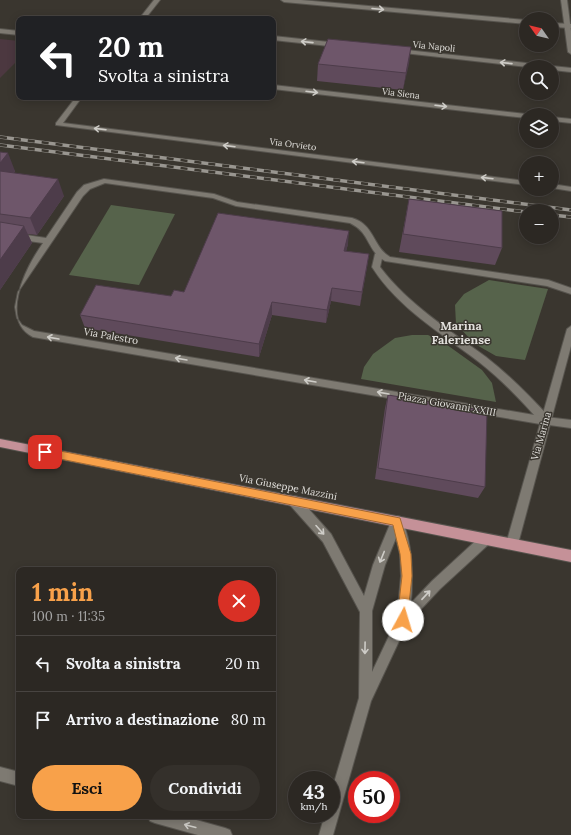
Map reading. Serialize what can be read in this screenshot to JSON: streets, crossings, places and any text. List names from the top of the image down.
{
  "streets": {
    "main road": ["Via Giuseppe Mazzini"],
    "street": [
      "Via Napoli",
      "Via Siena",
      "Via Orvieto",
      "Via Palestro",
      "Piazza Giovanni XXIII",
      "Via Marina"
    ]
  },
  "crossings": [
    ["Via Palestro", "Piazza Giovanni XXIII"],
    ["Piazza Giovanni XXIII", "Via Marina"],
    ["Via Marina", "Via Giuseppe Mazzini"]
  ],
  "one_way": ["Via Orvieto", "Piazza Giovanni XXIII"],
  "districts": ["Marina Faleriense"],
  "north": "top left",
  "page": {
    "map_buttons": ["+", "−"],
    "turn": ["20 m", "Svolta a sinistra"],
    "heading": ["1 min", "100 m · 11:35"],
    "list": [
      {
        "name": "Svolta a sinistra",
        "value": "20 m"
      },
      {
        "name": "Arrivo a destinazione",
        "value": "80 m"
      }
    ],
    "buttons": ["Esci", "Condividi"],
    "speed": "43 km/h",
    "limit": "50"
  }
}
